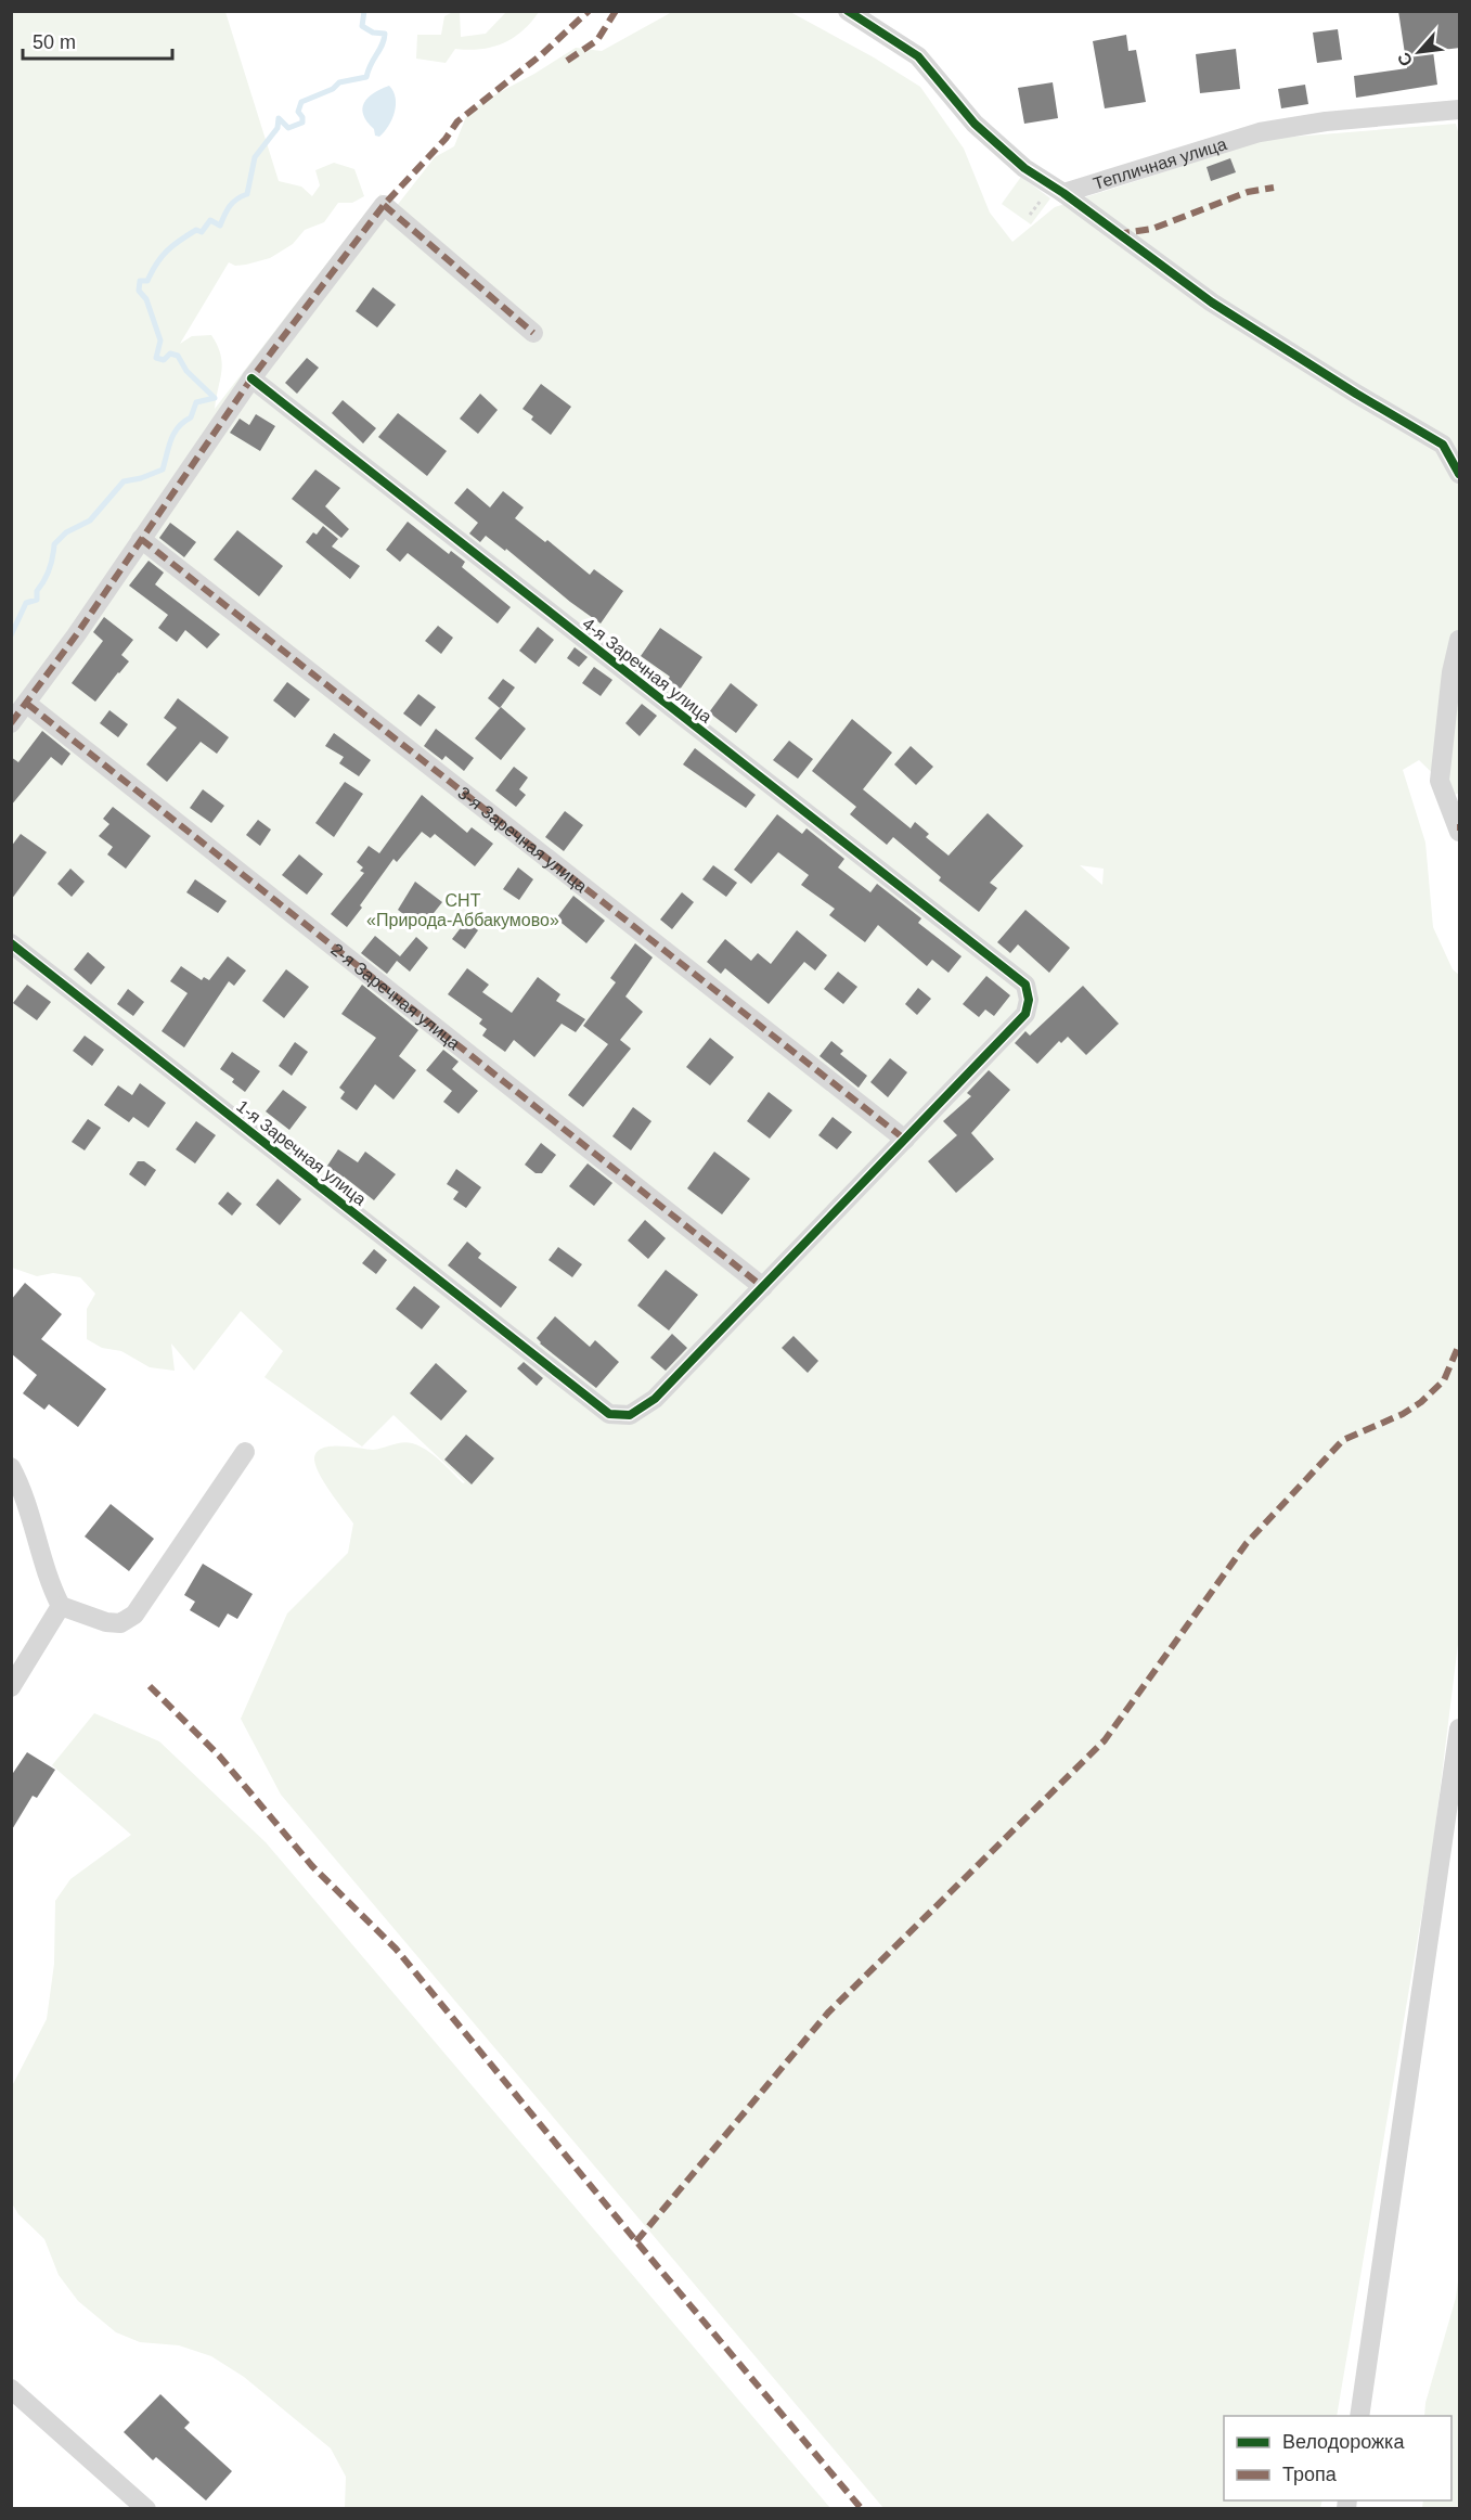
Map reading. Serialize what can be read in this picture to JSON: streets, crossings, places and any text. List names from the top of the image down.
{
  "streets": {
    "street": [
      "Тепличная улица",
      "4-я Заречная улица",
      "3-я Заречная улица",
      "2-я Заречная улица",
      "1-я Заречная улица"
    ]
  },
  "crossings": [
    ["4-я Заречная улица", "1-я Заречная улица"],
    ["3-я Заречная улица", "1-я Заречная улица"],
    ["2-я Заречная улица", "1-я Заречная улица"]
  ],
  "parks": ["СНТ «Природа-Аббакумово»"],
  "legend": ["Велодорожка", "Тропа"],
  "scale_bar": "50 m",
  "north": "bottom left"
}
